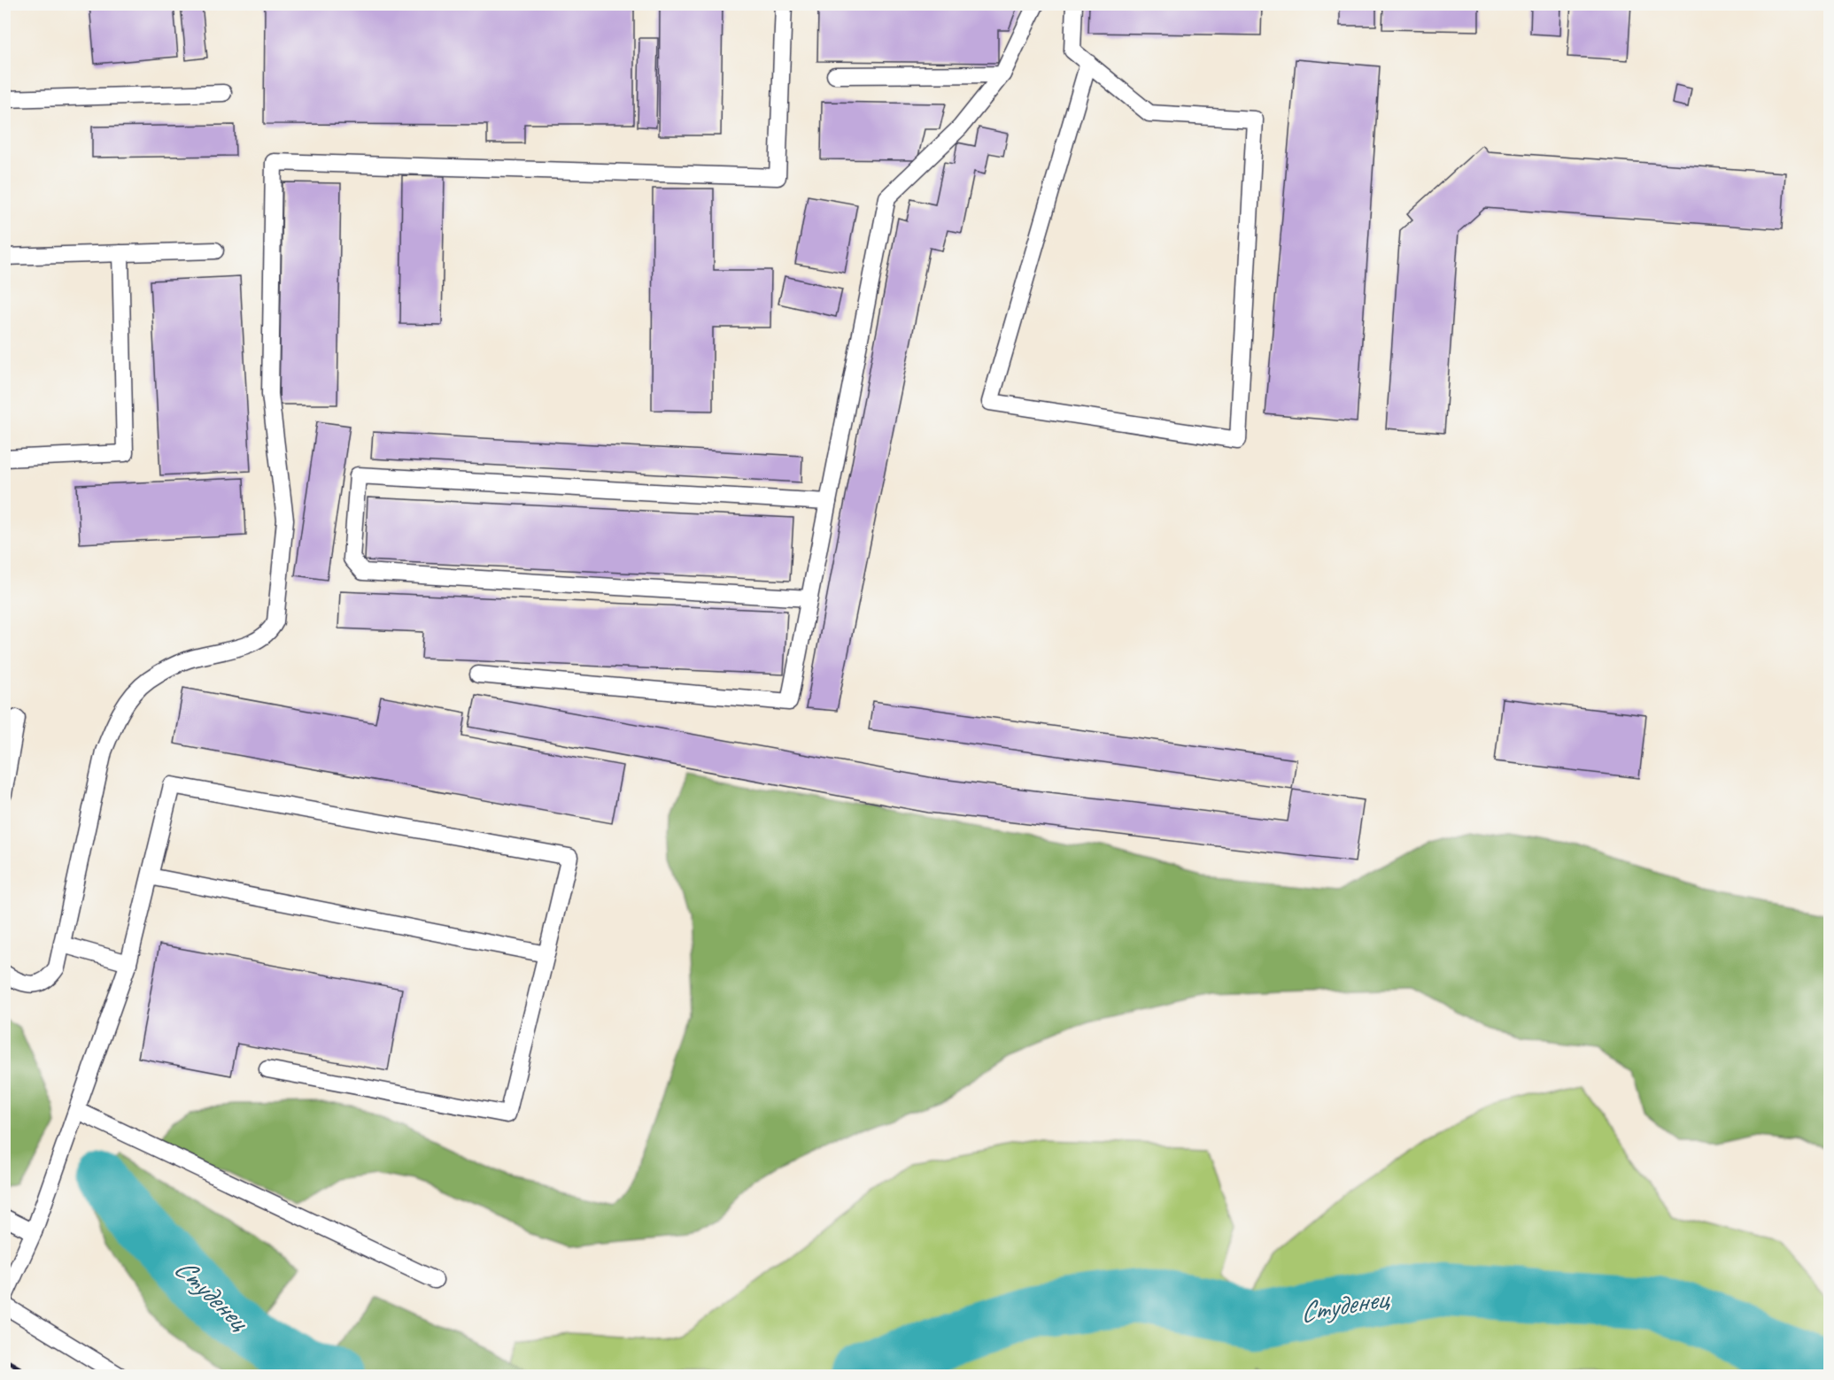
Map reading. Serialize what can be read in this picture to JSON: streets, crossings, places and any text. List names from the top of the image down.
{
  "water": ["Студенец"]
}
